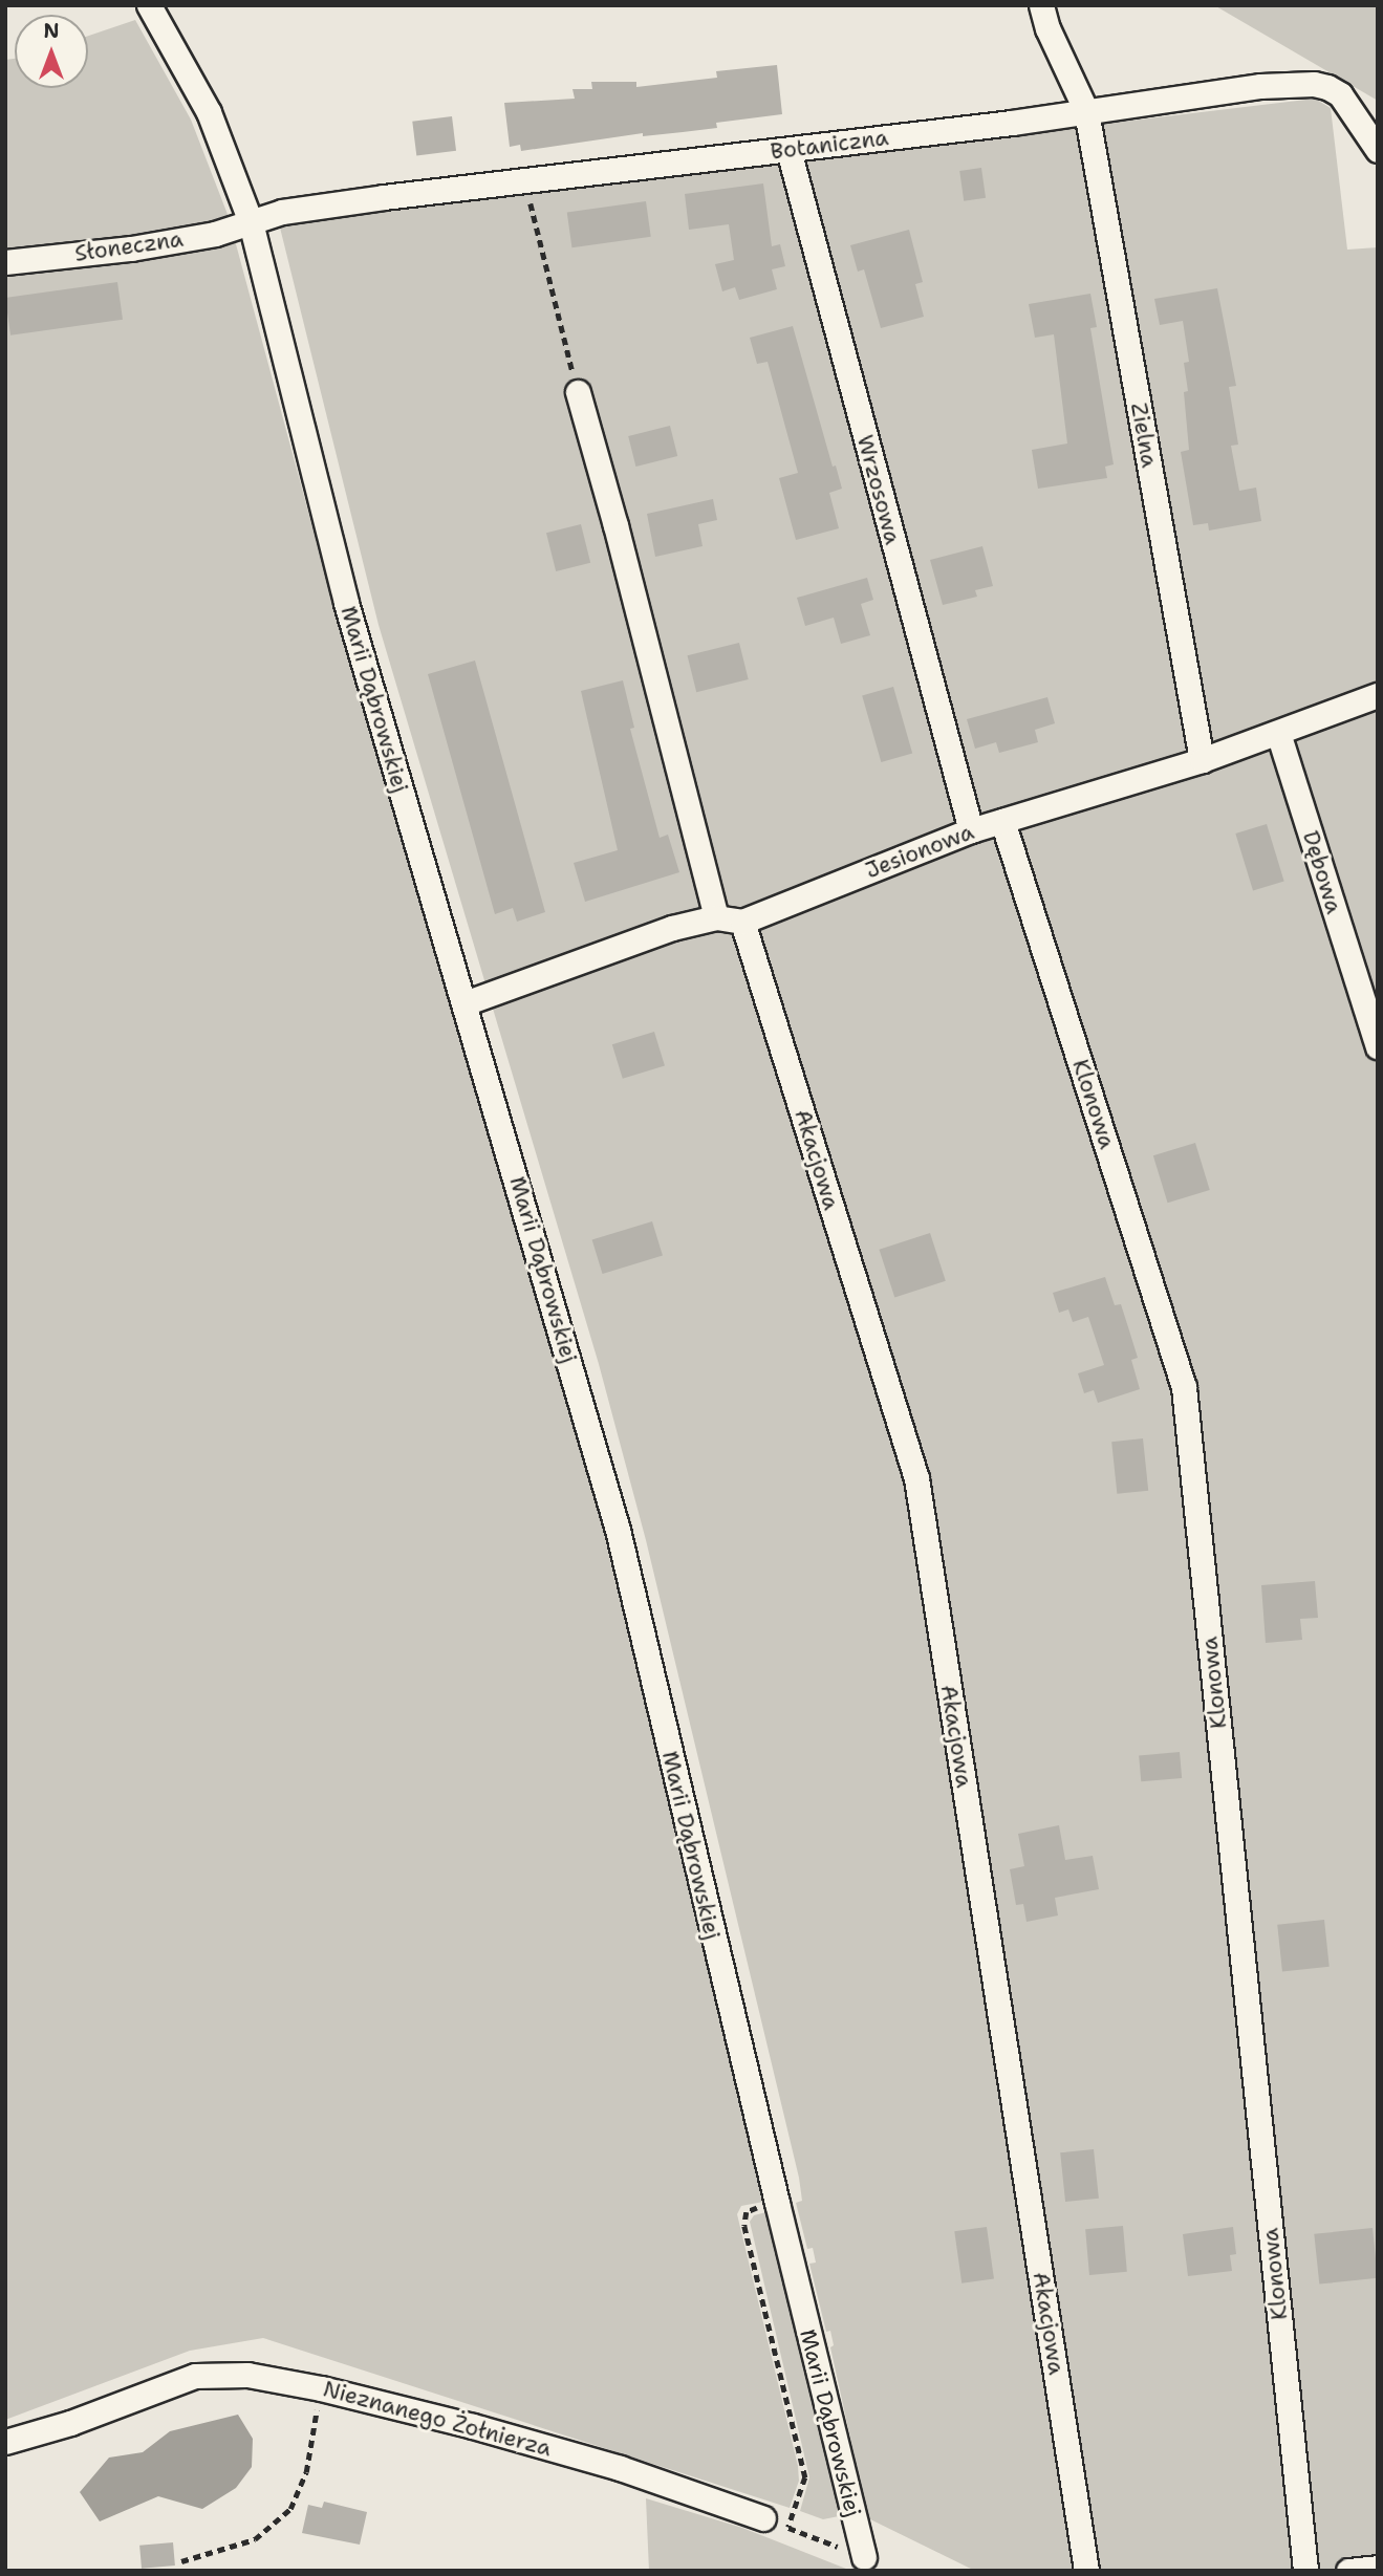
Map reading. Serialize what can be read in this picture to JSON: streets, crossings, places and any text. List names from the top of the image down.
{
  "streets": {
    "street": [
      "Botaniczna",
      "Słoneczna",
      "Zielna",
      "Wrzosowa",
      "Marii Dąbrowskiej",
      "Jesionowa",
      "Dębowa",
      "Klonowa",
      "Akacjowa",
      "Nieznanego Żołnierza"
    ]
  },
  "crossings": [
    ["Botaniczna", "Słoneczna"],
    ["Botaniczna", "Zielna"],
    ["Botaniczna", "Wrzosowa"],
    ["Botaniczna", "Marii Dąbrowskiej"],
    ["Słoneczna", "Marii Dąbrowskiej"],
    ["Zielna", "Jesionowa"],
    ["Wrzosowa", "Jesionowa"],
    ["Jesionowa", "Dębowa"],
    ["Jesionowa", "Klonowa"],
    ["Jesionowa", "Akacjowa"]
  ],
  "north": "top"
}
